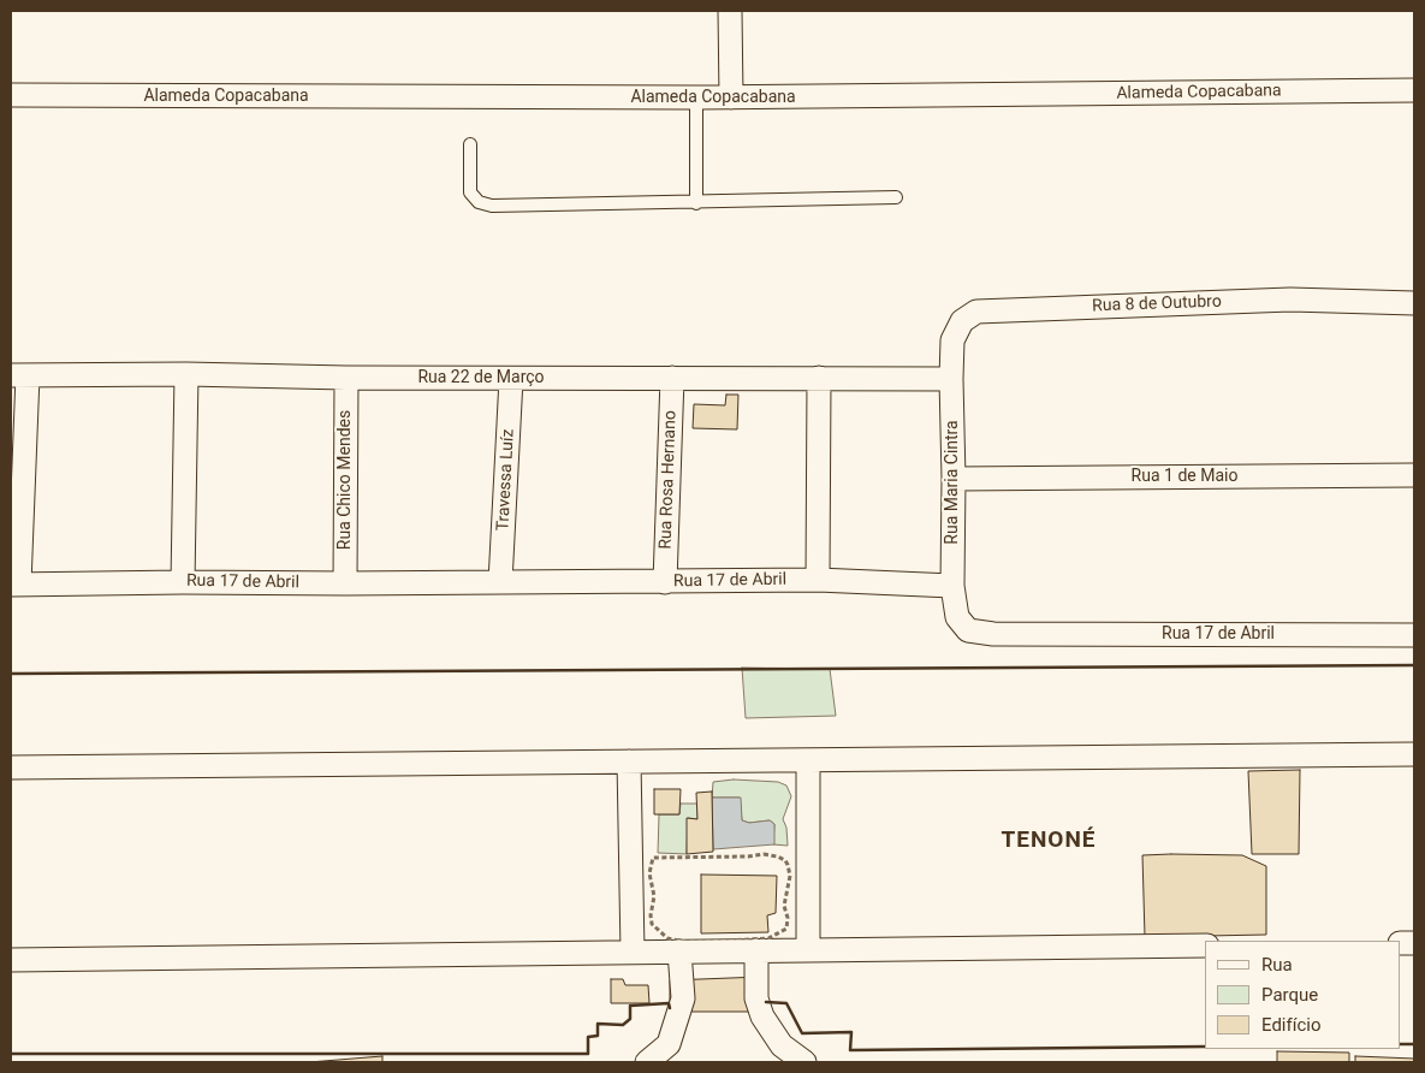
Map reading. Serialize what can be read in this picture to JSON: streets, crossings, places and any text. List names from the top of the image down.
{
  "streets": {
    "street": [
      "Alameda Copacabana",
      "Rua 8 de Outubro",
      "Rua 22 de Março",
      "Rua 1 de Maio",
      "Rua Chico Mendes",
      "Travessa Luíz",
      "Rua Rosa Hernano",
      "Rua Maria Cintra",
      "Rua 17 de Abril"
    ]
  },
  "crossings": [
    ["Rua 8 de Outubro", "Rua 22 de Março"],
    ["Rua 8 de Outubro", "Rua Maria Cintra"],
    ["Rua 22 de Março", "Rua Chico Mendes"],
    ["Rua 22 de Março", "Travessa Luíz"],
    ["Rua 22 de Março", "Rua Rosa Hernano"],
    ["Rua 22 de Março", "Rua Maria Cintra"],
    ["Rua 1 de Maio", "Rua Maria Cintra"],
    ["Rua Chico Mendes", "Rua 17 de Abril"],
    ["Travessa Luíz", "Rua 17 de Abril"],
    ["Rua Rosa Hernano", "Rua 17 de Abril"],
    ["Rua Maria Cintra", "Rua 17 de Abril"]
  ],
  "districts": ["TENONÉ"],
  "legend": ["Rua", "Parque", "Edifício"]
}
